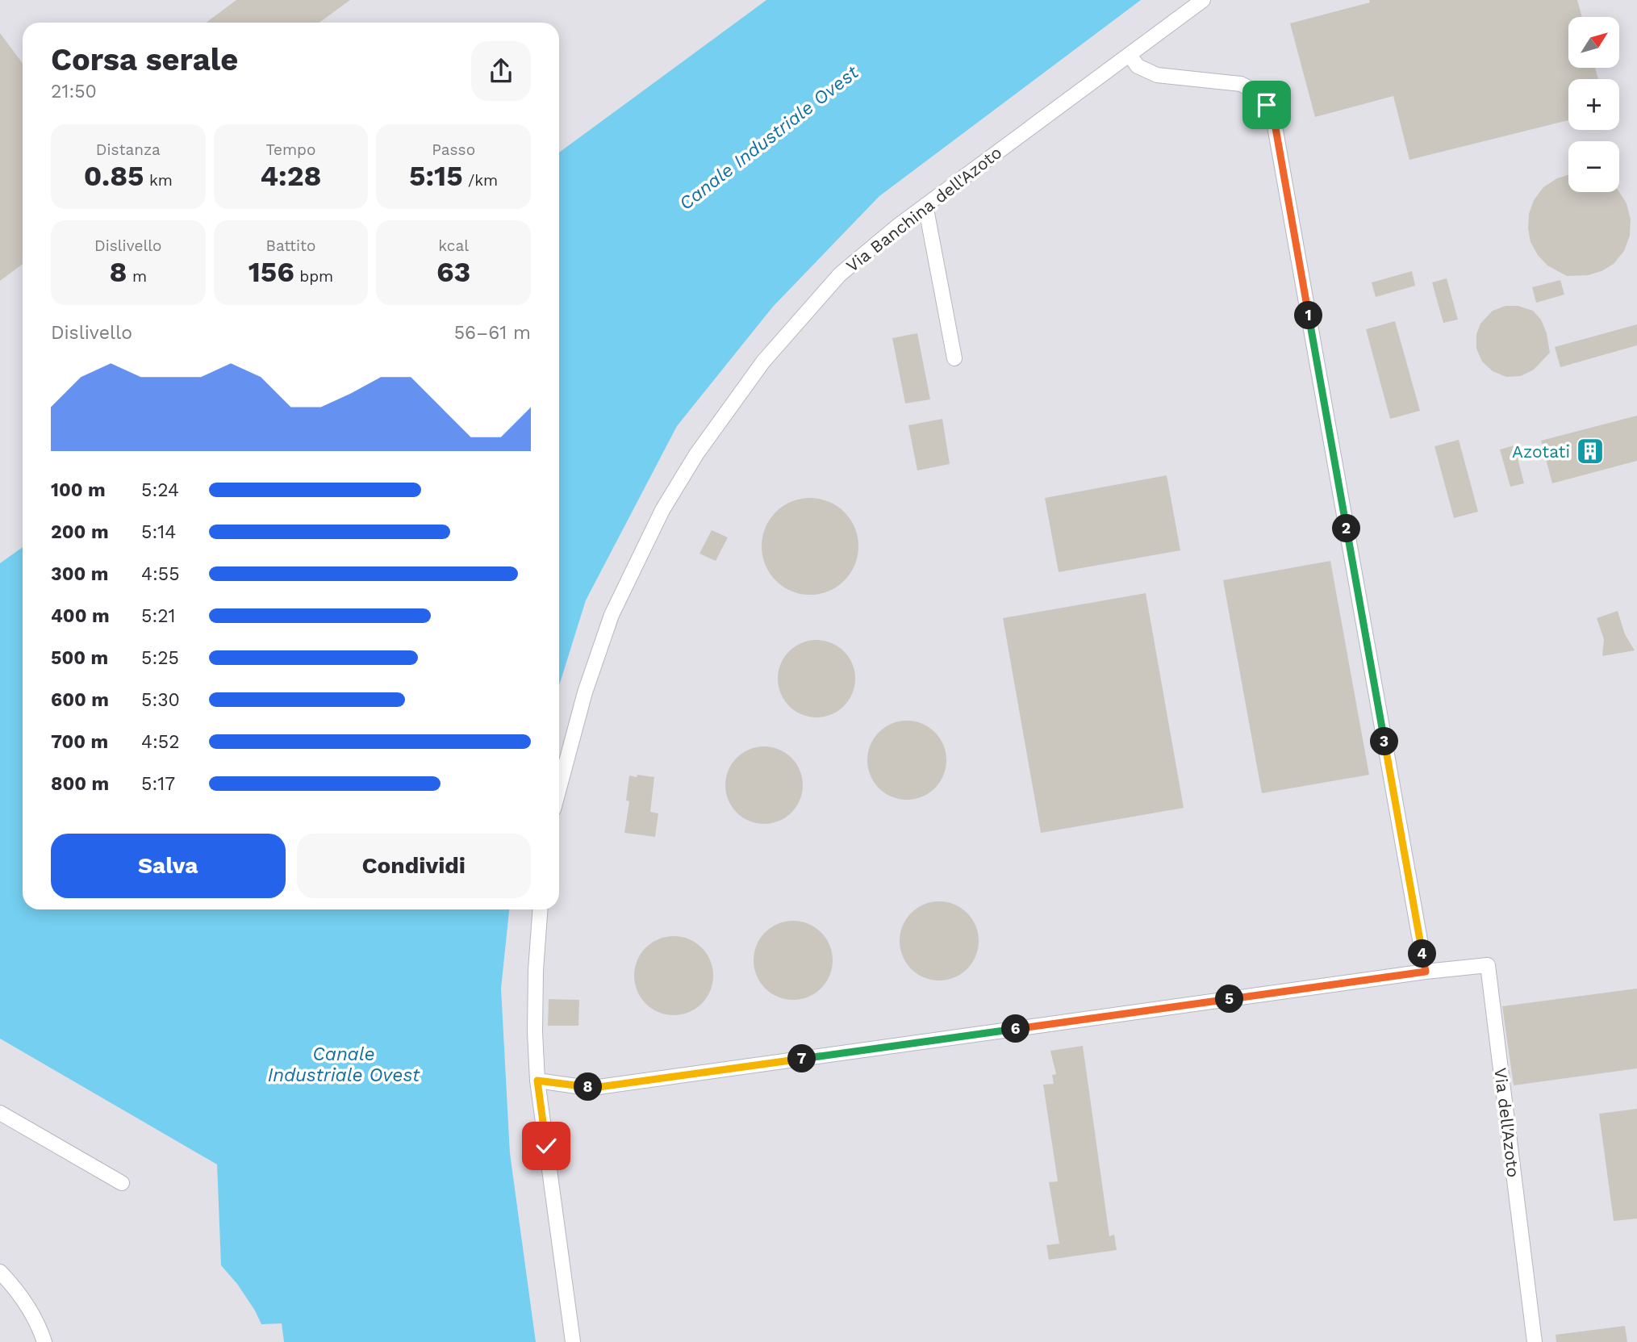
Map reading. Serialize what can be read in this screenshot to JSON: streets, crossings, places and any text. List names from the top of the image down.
{
  "streets": {
    "street": ["Via Banchina dell'Azoto", "Via dell'Azoto"]
  },
  "water": ["Canale Industriale Ovest"],
  "places": {
    "building": ["Azotati"]
  },
  "north": "top right",
  "page": {
    "map_buttons": ["+", "−"],
    "heading": ["Corsa serale", "21:50"],
    "stats": [
      ["Distanza", "0.85 km"],
      ["Tempo", "4:28"],
      ["Passo", "5:15 /km"],
      ["Dislivello", "8 m"],
      ["Battito", "156 bpm"],
      ["kcal", "63"]
    ],
    "pins": [
      "1",
      "2",
      "3",
      "4",
      "5",
      "6",
      "7",
      "8"
    ],
    "chart": ["Dislivello", "56–61 m"],
    "list": [
      {
        "name": "100 m",
        "note": "5:24"
      },
      {
        "name": "200 m",
        "note": "5:14"
      },
      {
        "name": "300 m",
        "note": "4:55"
      },
      {
        "name": "400 m",
        "note": "5:21"
      },
      {
        "name": "500 m",
        "note": "5:25"
      },
      {
        "name": "600 m",
        "note": "5:30"
      },
      {
        "name": "700 m",
        "note": "4:52"
      },
      {
        "name": "800 m",
        "note": "5:17"
      }
    ],
    "buttons": ["Salva", "Condividi"]
  }
}
